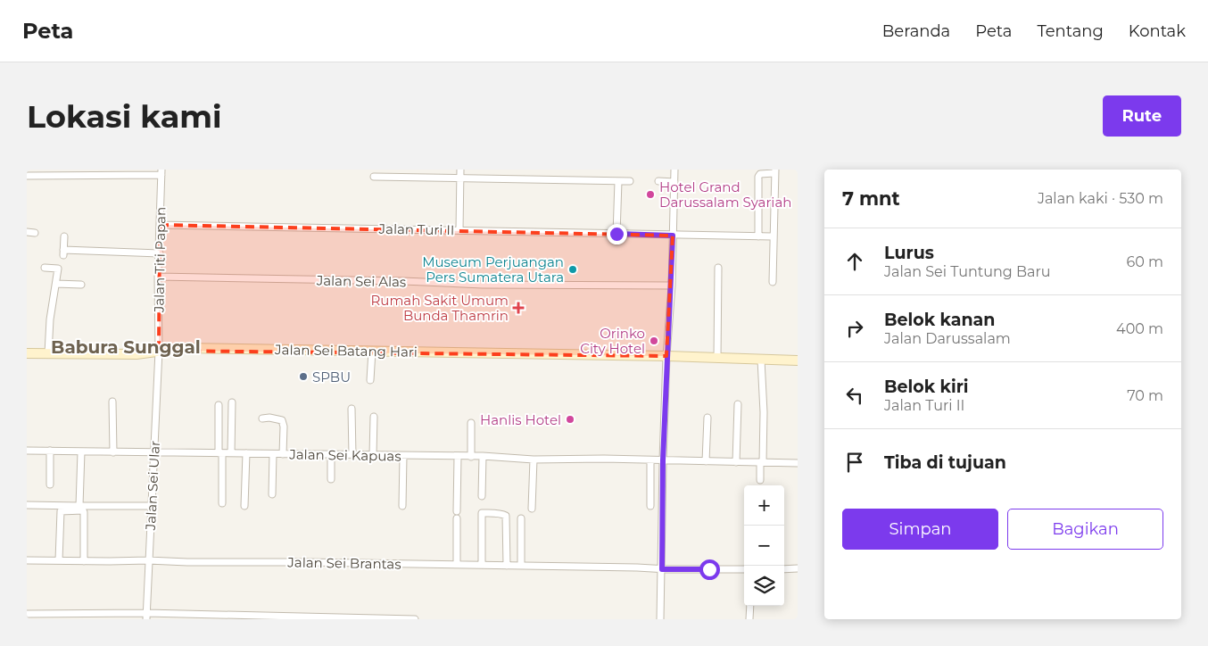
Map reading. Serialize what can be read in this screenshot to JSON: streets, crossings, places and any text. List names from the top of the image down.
{
  "streets": {
    "street": [
      "Jalan Turi II",
      "Jalan Titi Papan",
      "Jalan Sei Alas",
      "Jalan Sei Batang Hari",
      "Jalan Sei Kapuas",
      "Jalan Sei Ular",
      "Jalan Sei Brantas"
    ]
  },
  "crossings": [
    ["Jalan Turi II", "Jalan Titi Papan"],
    ["Jalan Titi Papan", "Jalan Sei Alas"],
    ["Jalan Titi Papan", "Jalan Sei Batang Hari"],
    ["Jalan Titi Papan", "Jalan Sei Ular"],
    ["Jalan Sei Batang Hari", "Jalan Sei Ular"],
    ["Jalan Sei Kapuas", "Jalan Sei Ular"],
    ["Jalan Sei Ular", "Jalan Sei Brantas"]
  ],
  "districts": ["Babura Sunggal"],
  "places": {
    "other": [
      "Hotel Grand Darussalam Syariah",
      "Museum Perjuangan Pers Sumatera Utara",
      "Orinko City Hotel",
      "SPBU",
      "Hanlis Hotel"
    ],
    "health": ["Rumah Sakit Umum Bunda Thamrin"]
  },
  "page": {
    "header": "Peta",
    "nav": [
      "Beranda",
      "Peta",
      "Tentang",
      "Kontak"
    ],
    "buttons": [
      "Rute",
      ["Simpan", "Bagikan"]
    ],
    "title": "Lokasi kami",
    "heading": ["7 mnt", "Jalan kaki · 530 m"],
    "list": [
      ["Lurus", "Jalan Sei Tuntung Baru", "60 m"],
      ["Belok kanan", "Jalan Darussalam", "400 m"],
      ["Belok kiri", "Jalan Turi II", "70 m"],
      "Tiba di tujuan"
    ],
    "map_buttons": ["+", "−"]
  }
}
